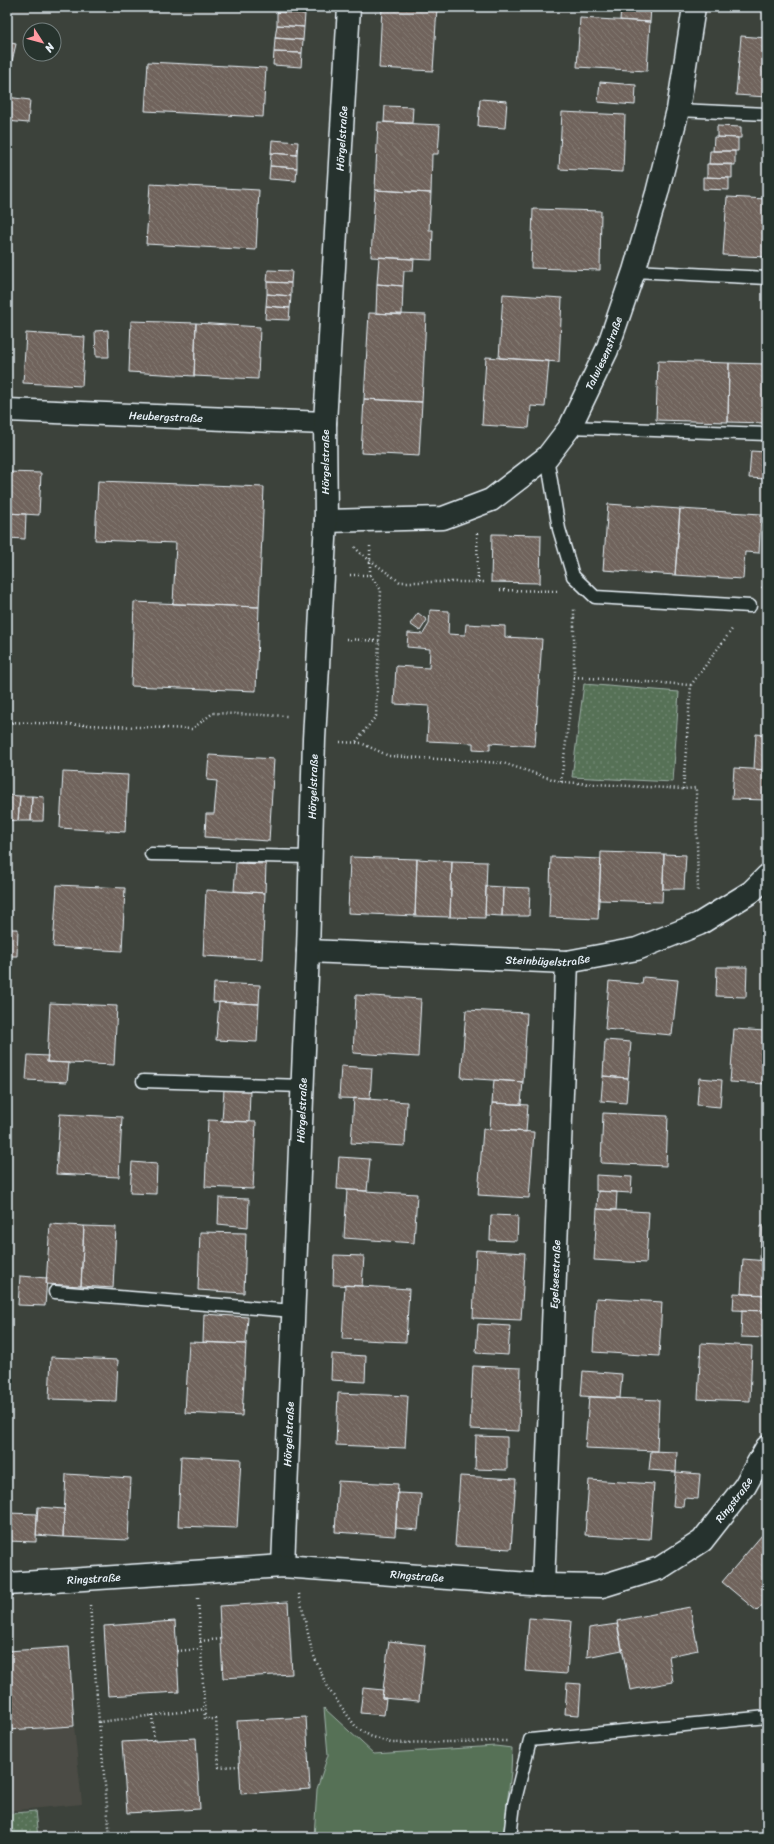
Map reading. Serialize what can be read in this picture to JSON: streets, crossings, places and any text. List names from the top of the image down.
{
  "streets": {
    "street": [
      "Hörgelstraße",
      "Talwiesenstraße",
      "Heubergstraße",
      "Steinbügelstraße",
      "Egelseestraße",
      "Ringstraße"
    ]
  },
  "crossings": [
    ["Hörgelstraße", "Talwiesenstraße"],
    ["Hörgelstraße", "Heubergstraße"],
    ["Hörgelstraße", "Steinbügelstraße"],
    ["Hörgelstraße", "Ringstraße"],
    ["Steinbügelstraße", "Egelseestraße"],
    ["Egelseestraße", "Ringstraße"]
  ],
  "north": "bottom right"
}
